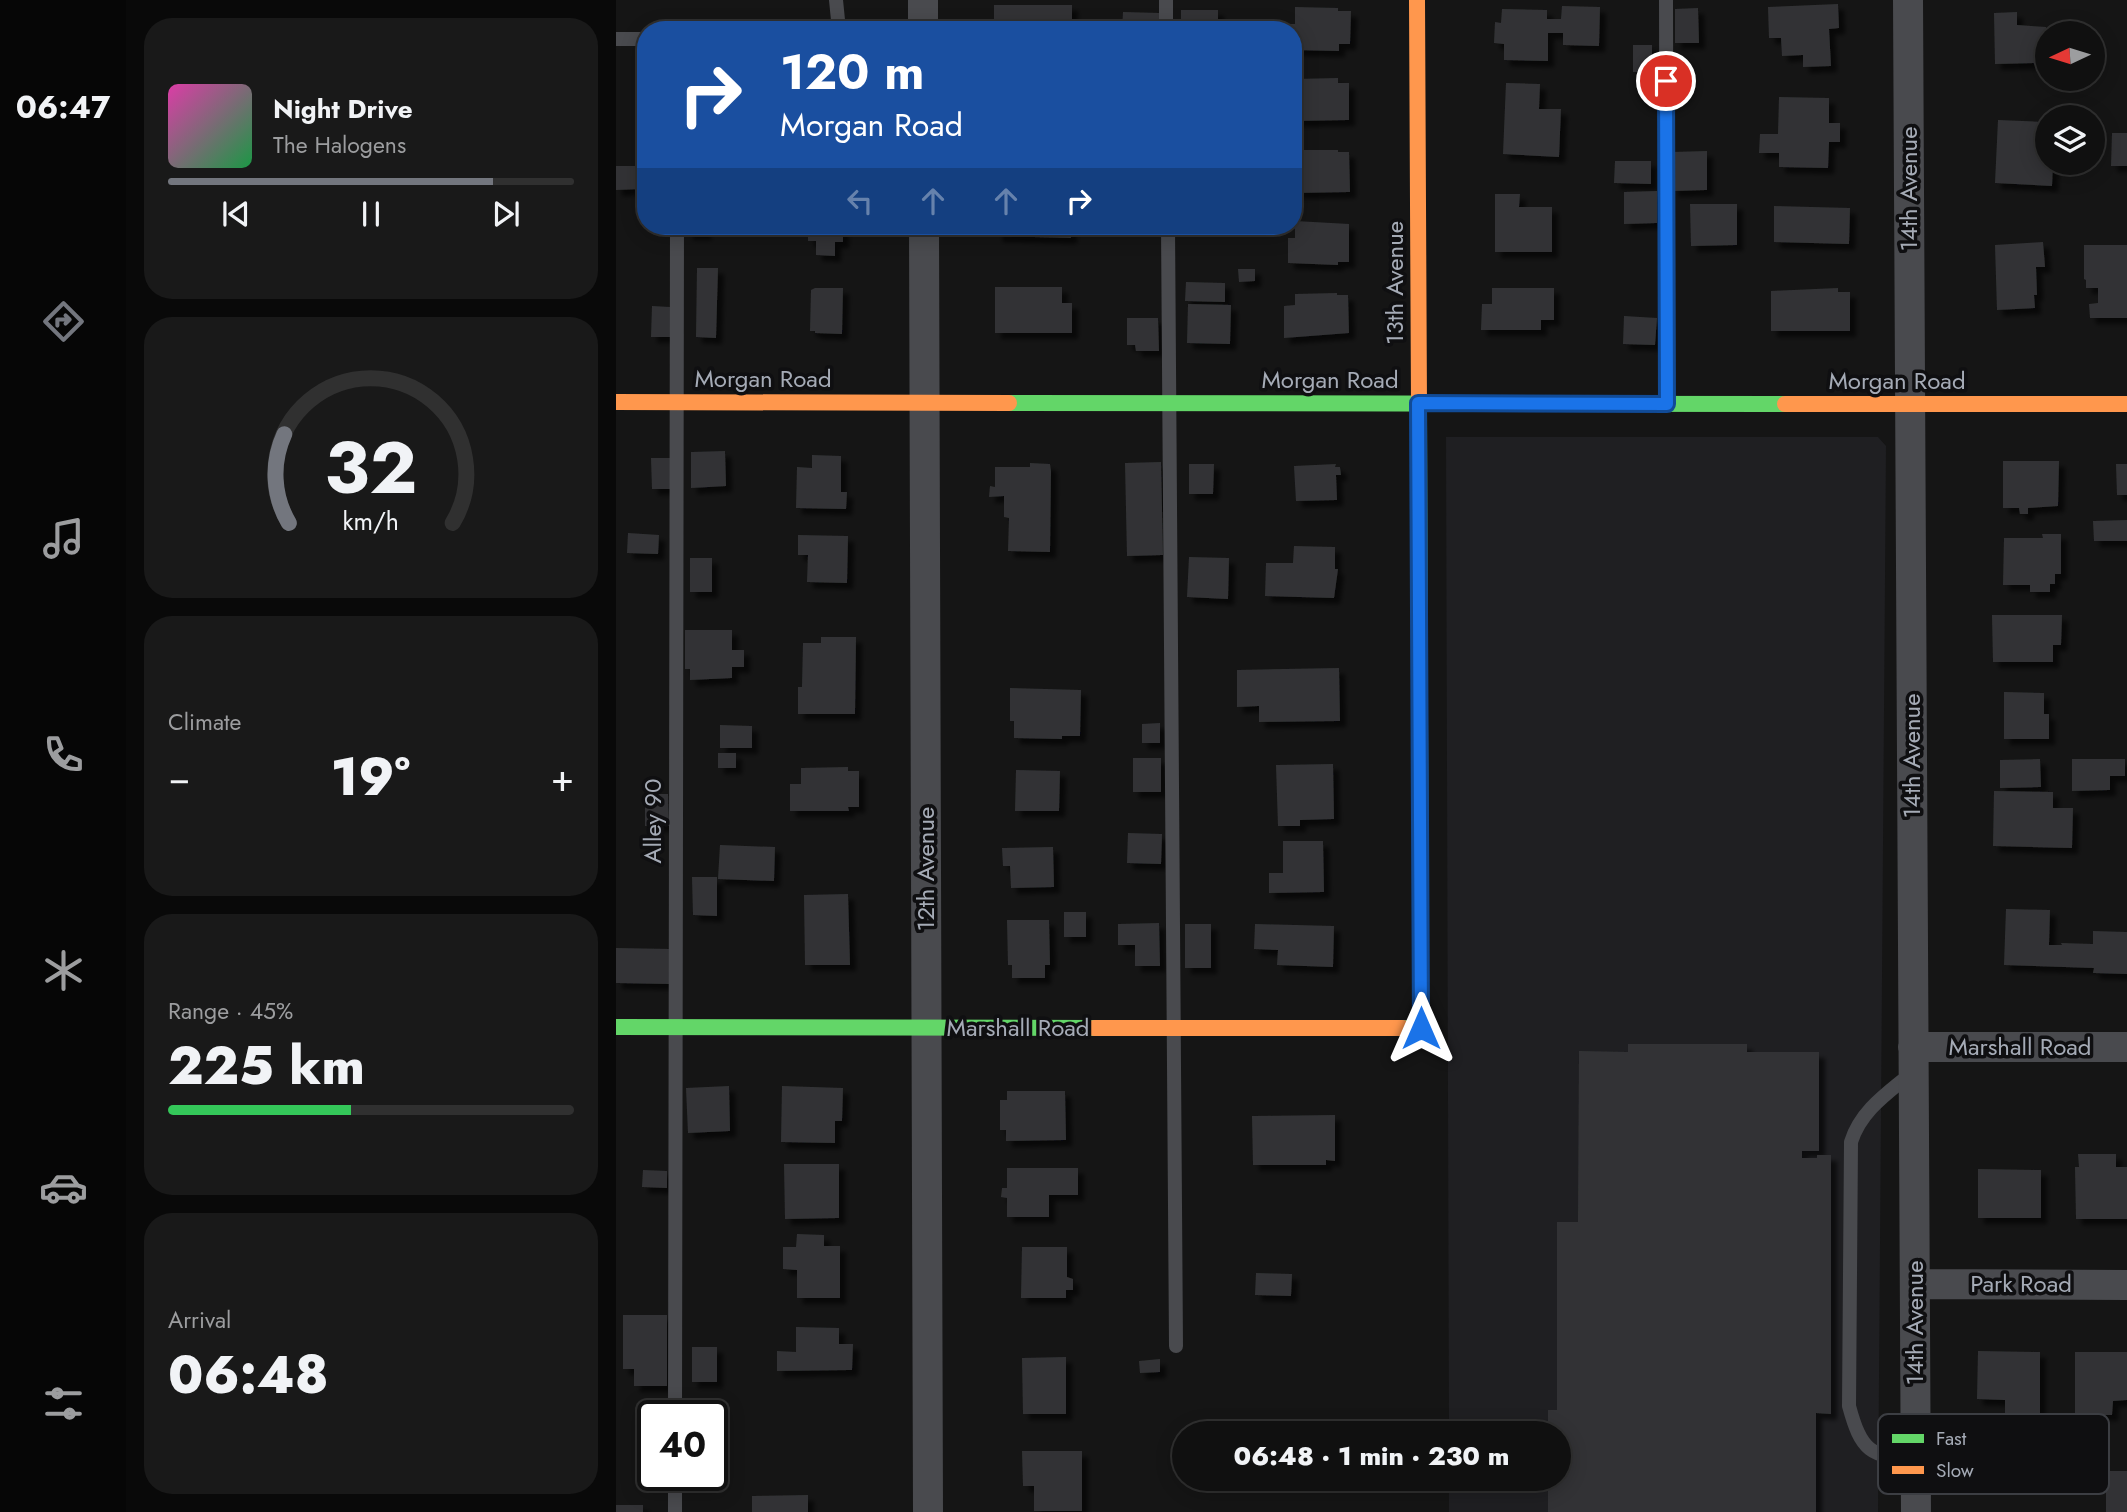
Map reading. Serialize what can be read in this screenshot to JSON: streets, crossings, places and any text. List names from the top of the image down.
{
  "streets": {
    "street": [
      "14th Avenue",
      "13th Avenue",
      "Morgan Road",
      "12th Avenue",
      "Marshall Road",
      "Park Road"
    ],
    "lane": ["Alley 90"]
  },
  "crossings": [
    ["14th Avenue", "Morgan Road"],
    ["14th Avenue", "Marshall Road"],
    ["14th Avenue", "Park Road"],
    ["13th Avenue", "Morgan Road"],
    ["13th Avenue", "Marshall Road"],
    ["Morgan Road", "Alley 90"],
    ["Morgan Road", "12th Avenue"],
    ["Alley 90", "Marshall Road"],
    ["12th Avenue", "Marshall Road"]
  ],
  "legend": ["Fast", "Slow"],
  "north": "left",
  "page": {
    "tabs": "06:47",
    "turn": ["120 m", "Morgan Road"],
    "song": ["Night Drive", "The Halogens"],
    "tile": [
      "Climate",
      ["Range · 45%", "225 km"],
      ["Arrival", "06:48"]
    ],
    "heat": ["−", "19°", "+"],
    "limit": "40",
    "trip": "06:48 · 1 min · 230 m",
    "gauge": ["32", "km/h"]
  }
}
